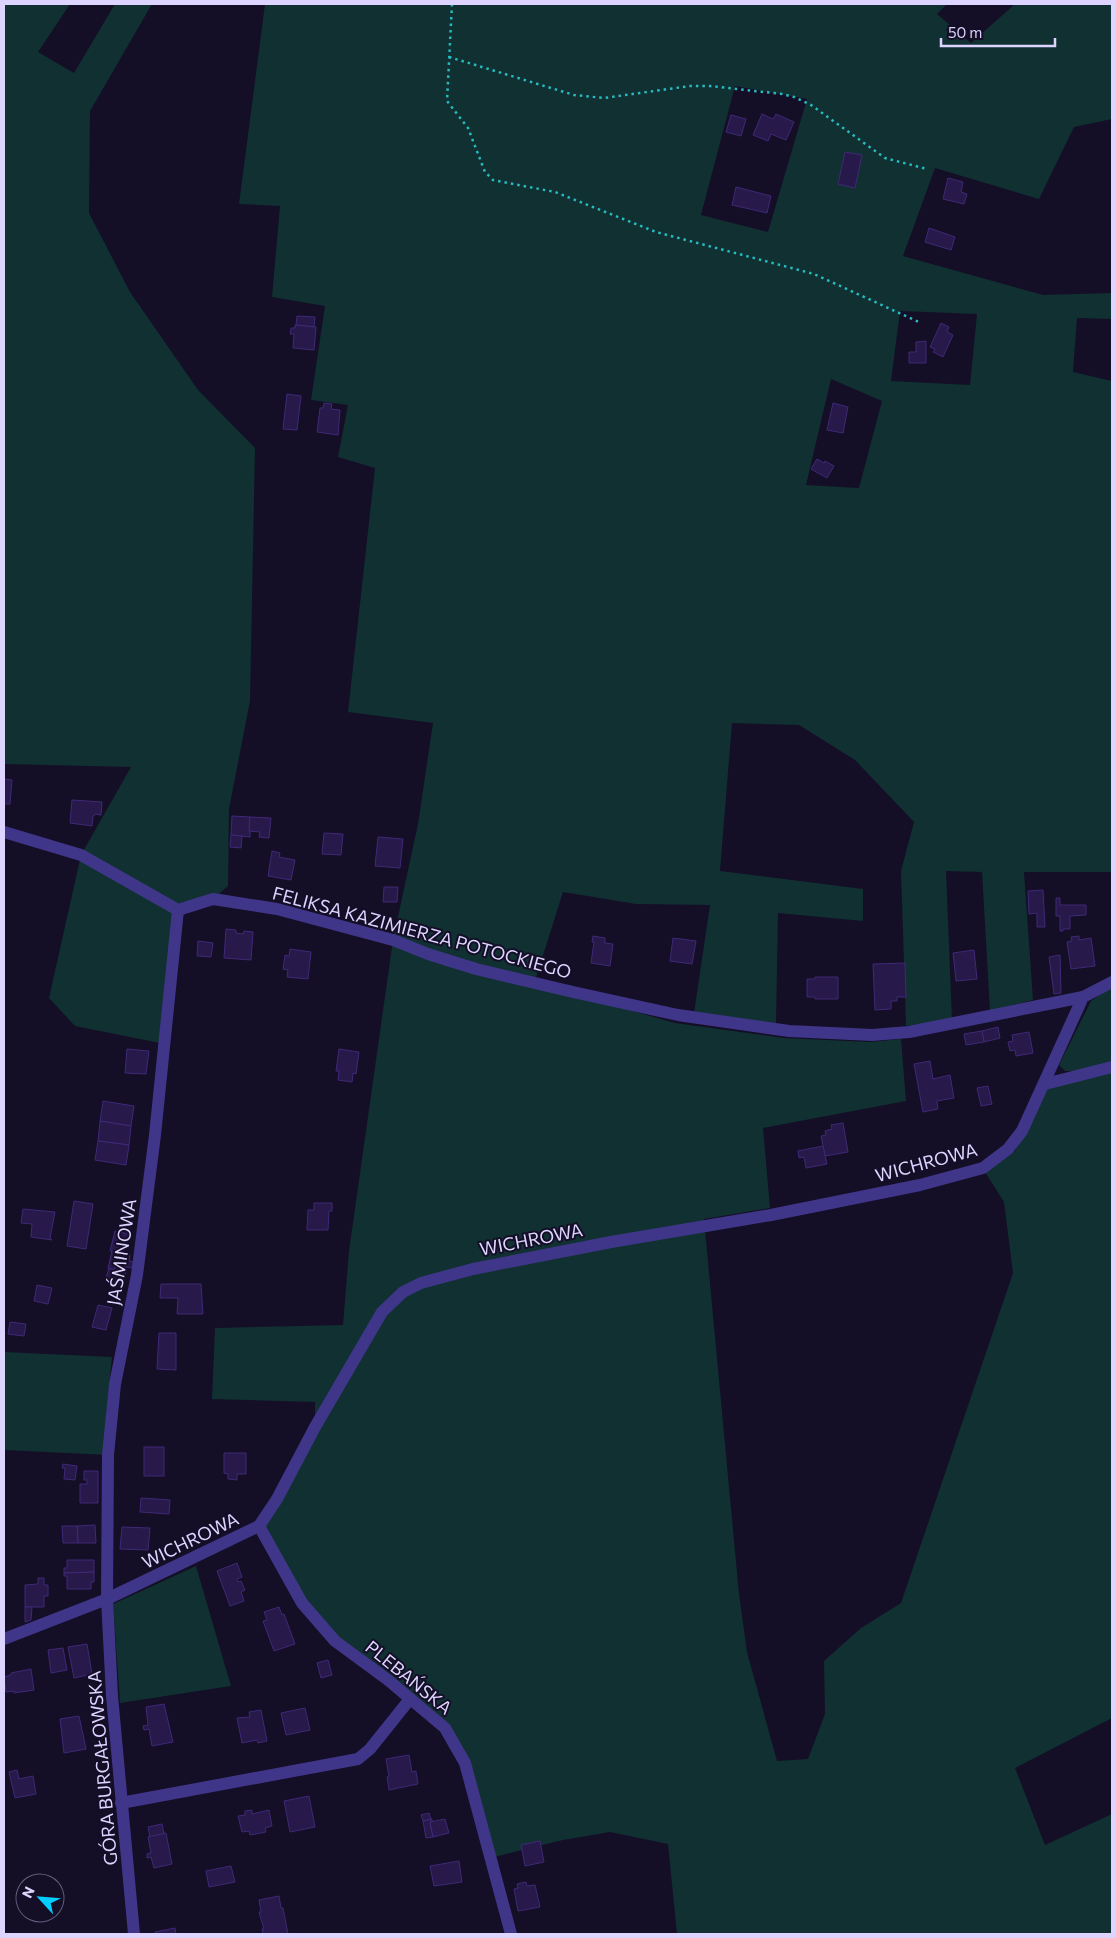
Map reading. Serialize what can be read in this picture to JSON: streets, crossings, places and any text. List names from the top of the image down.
{
  "streets": {
    "street": [
      "FELIKSA KAZIMIERZA POTOCKIEGO",
      "WICHROWA",
      "JAŚMINOWA",
      "PLEBAŃSKA",
      "GÓRA BURGAŁOWSKA"
    ]
  },
  "crossings": [
    ["FELIKSA KAZIMIERZA POTOCKIEGO", "WICHROWA"],
    ["FELIKSA KAZIMIERZA POTOCKIEGO", "JAŚMINOWA"],
    ["WICHROWA", "JAŚMINOWA"],
    ["WICHROWA", "PLEBAŃSKA"],
    ["WICHROWA", "GÓRA BURGAŁOWSKA"],
    ["JAŚMINOWA", "GÓRA BURGAŁOWSKA"]
  ],
  "scale_bar": "50 m",
  "north": "top left"
}
